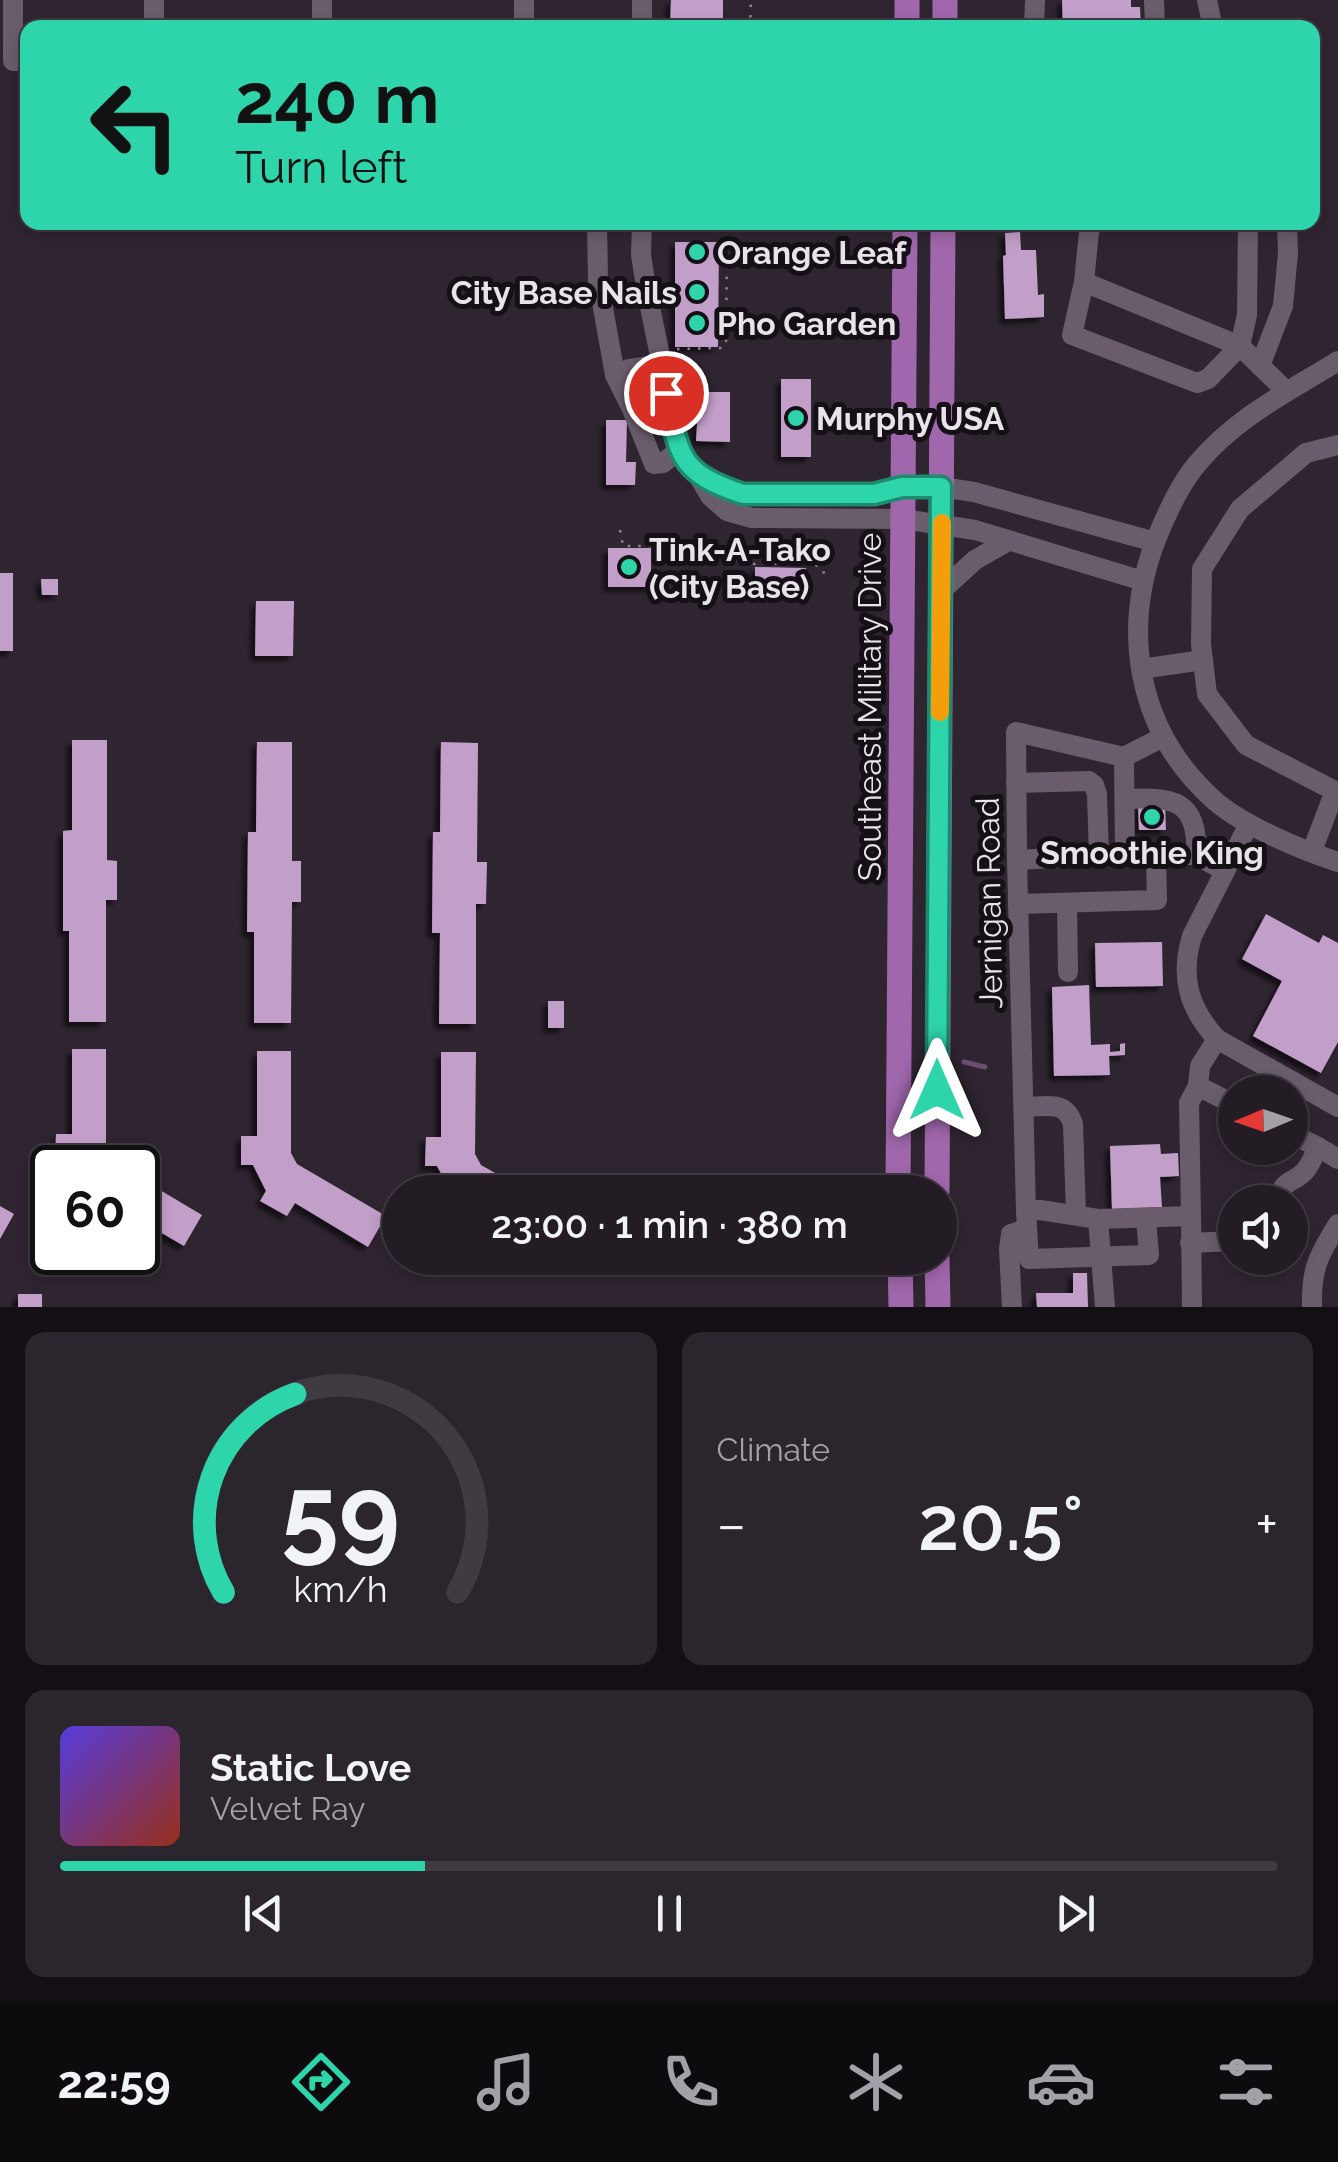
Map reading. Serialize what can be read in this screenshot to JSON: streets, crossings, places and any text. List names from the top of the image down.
{
  "streets": {
    "main road": ["Southeast Military Drive"],
    "street": ["Jernigan Road"]
  },
  "places": [
    "Orange Leaf",
    "City Base Nails",
    "Pho Garden",
    "Murphy USA",
    "Tink-A-Tako (City Base)",
    "Smoothie King"
  ],
  "north": "left",
  "page": {
    "turn": ["240 m", "Turn left"],
    "limit": "60",
    "trip": "23:00 · 1 min · 380 m",
    "tile": "Climate",
    "heat": ["−", "20.5°", "+"],
    "song": ["Static Love", "Velvet Ray"],
    "tabs": "22:59",
    "gauge": ["59", "km/h"]
  }
}
